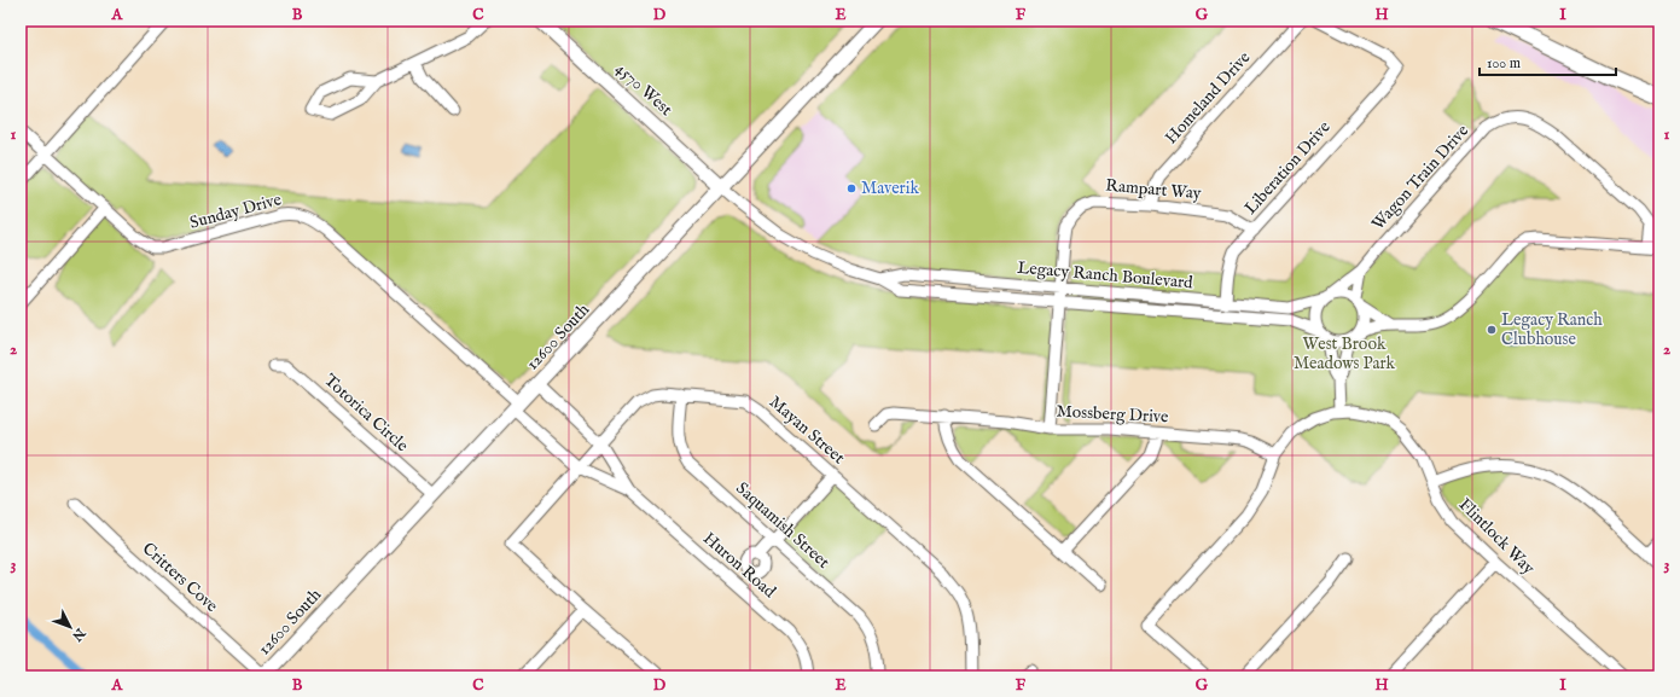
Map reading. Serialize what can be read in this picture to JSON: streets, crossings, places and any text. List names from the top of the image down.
{
  "streets": {
    "main road": ["4570 West", "12600 South"],
    "street": [
      "Homeland Drive",
      "Liberation Drive",
      "Wagon Train Drive",
      "Rampart Way",
      "Sunday Drive",
      "Legacy Ranch Boulevard",
      "Totorica Circle",
      "Mossberg Drive",
      "Mayan Street",
      "Saquamish Street",
      "Flintlock Way",
      "Huron Road",
      "Critters Cove"
    ]
  },
  "crossings": [
    ["4570 West", "Legacy Ranch Boulevard"],
    ["4570 West", "12600 South"],
    ["Homeland Drive", "Rampart Way"],
    ["Liberation Drive", "Rampart Way"],
    ["Liberation Drive", "Legacy Ranch Boulevard"],
    ["Wagon Train Drive", "Legacy Ranch Boulevard"],
    ["Rampart Way", "Legacy Ranch Boulevard"],
    ["Rampart Way", "Mossberg Drive"],
    ["Sunday Drive", "12600 South"],
    ["Sunday Drive", "Huron Road"],
    ["Legacy Ranch Boulevard", "12600 South"],
    ["12600 South", "Totorica Circle"],
    ["12600 South", "Huron Road"],
    ["12600 South", "Critters Cove"],
    ["Mossberg Drive", "Flintlock Way"],
    ["Mayan Street", "Saquamish Street"],
    ["Mayan Street", "Huron Road"]
  ],
  "parks": ["West Brook Meadows Park"],
  "places": ["Maverik", "Legacy Ranch Clubhouse"],
  "scale_bar": "100 m",
  "north": "bottom right",
  "grid": {
    "columns": [
      "A",
      "B",
      "C",
      "D",
      "E",
      "F",
      "G",
      "H",
      "I"
    ],
    "rows": ["1", "2", "3"]
  }
}
